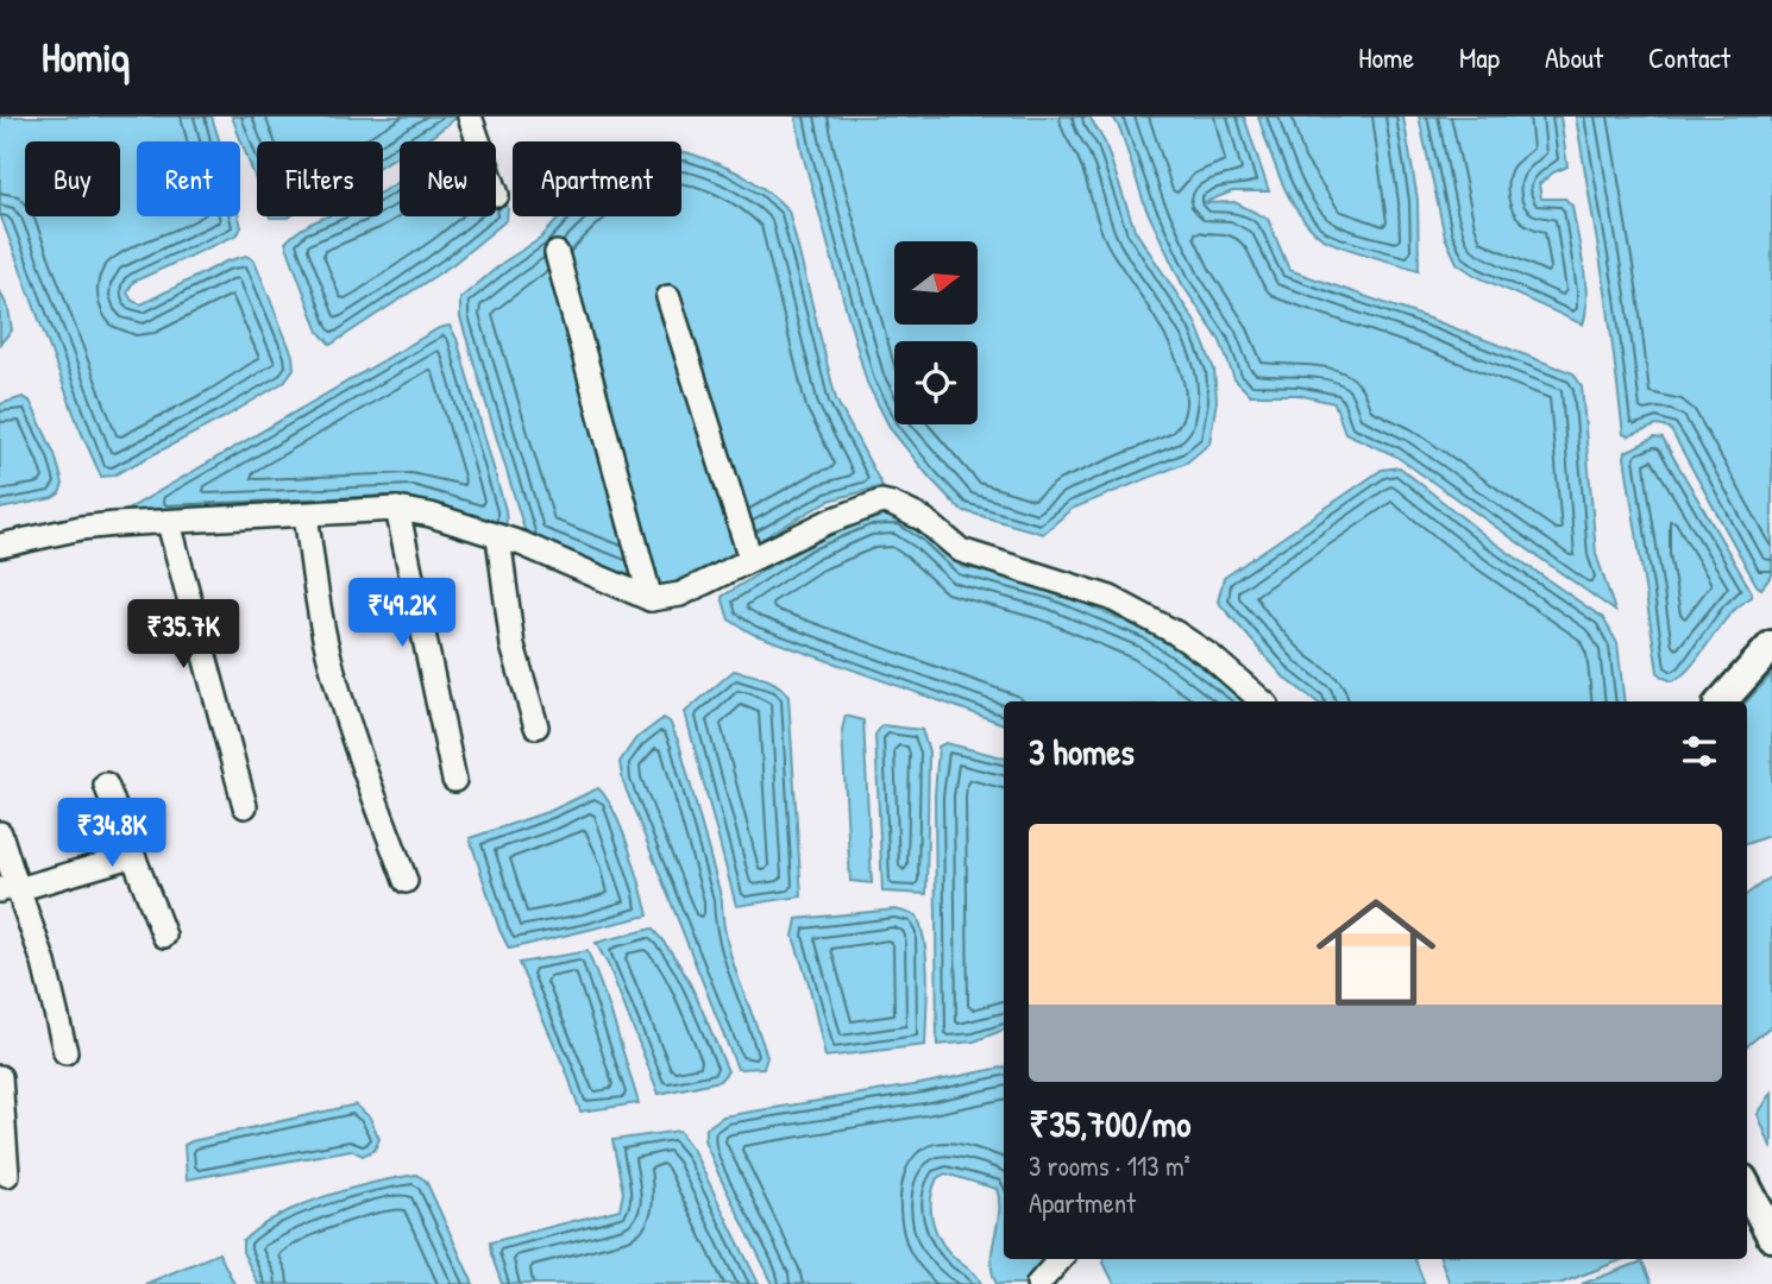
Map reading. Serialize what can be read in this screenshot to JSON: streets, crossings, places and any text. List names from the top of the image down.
{
  "north": "right",
  "page": {
    "header": "Homiq",
    "nav": [
      "Home",
      "Map",
      "About",
      "Contact"
    ],
    "chip": [
      "Buy",
      "Rent",
      "Filters",
      "New",
      "Apartment"
    ],
    "price": ["₹49.2K", "₹35.7K", "₹34.8K"],
    "heading": "3 homes",
    "list": [
      {
        "name": "₹35,700/mo",
        "note": "3 rooms · 113 m² · Apartment"
      }
    ]
  }
}
